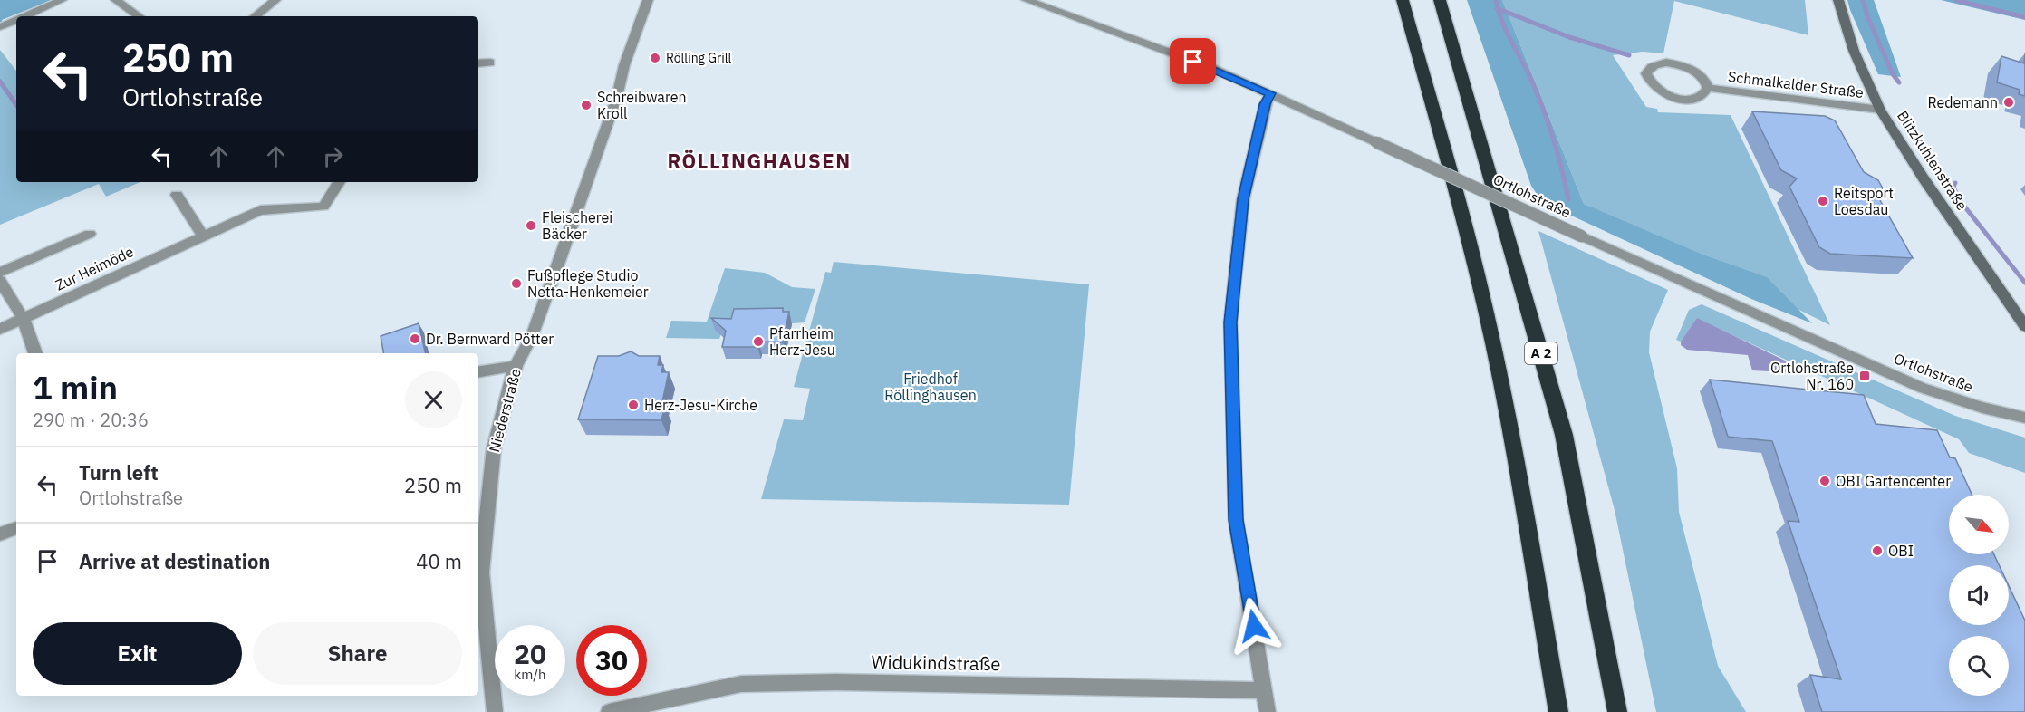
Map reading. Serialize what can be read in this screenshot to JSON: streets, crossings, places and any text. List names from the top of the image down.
{
  "streets": {
    "highway": ["A 2"],
    "main road": ["Blitzkuhlenstraße"],
    "street": [
      "Schmalkalder Straße",
      "Ortlohstraße",
      "Zur Heimöde",
      "Niederstraße",
      "Widukindstraße"
    ]
  },
  "crossings": [
    ["Schmalkalder Straße", "Blitzkuhlenstraße"]
  ],
  "districts": ["RÖLLINGHAUSEN"],
  "parks": ["Friedhof Röllinghausen"],
  "places": {
    "other": [
      "Rölling Grill",
      "Redemann",
      "Schreibwaren Kroll",
      "Reitsport Loesdau",
      "Fleischerei Bäcker",
      "Fußpflege Studio Netta-Henkemeier",
      "Dr. Bernward Pötter",
      "Pfarrheim Herz-Jesu",
      "Herz-Jesu-Kirche",
      "OBI Gartencenter",
      "OBI"
    ],
    "transit": ["Ortlohstraße Nr. 160"]
  },
  "north": "bottom right",
  "page": {
    "turn": ["250 m", "Ortlohstraße"],
    "heading": ["1 min", "290 m · 20:36"],
    "list": [
      {
        "name": "Turn left",
        "note": "Ortlohstraße",
        "value": "250 m"
      },
      {
        "name": "Arrive at destination",
        "value": "40 m"
      }
    ],
    "buttons": ["Exit", "Share"],
    "speed": "20 km/h",
    "limit": "30"
  }
}
